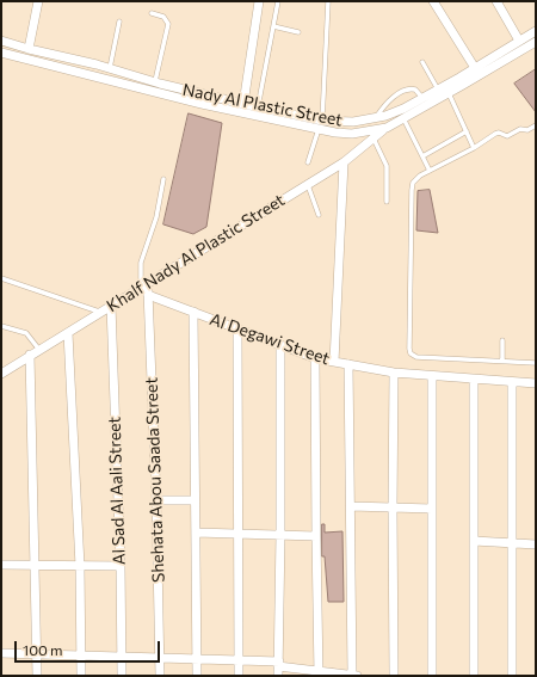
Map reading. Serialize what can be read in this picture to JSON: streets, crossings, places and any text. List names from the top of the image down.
{
  "streets": {
    "street": [
      "Nady Al Plastic Street",
      "Khalf Nady Al Plastic Street",
      "Al Degawi Street",
      "Shehata Abou Saada Street",
      "Al Sad Al Aali Street"
    ]
  },
  "crossings": [
    ["Nady Al Plastic Street", "Khalf Nady Al Plastic Street"],
    ["Khalf Nady Al Plastic Street", "Shehata Abou Saada Street"],
    ["Khalf Nady Al Plastic Street", "Al Sad Al Aali Street"],
    ["Al Degawi Street", "Shehata Abou Saada Street"]
  ],
  "scale_bar": "100 m"
}
